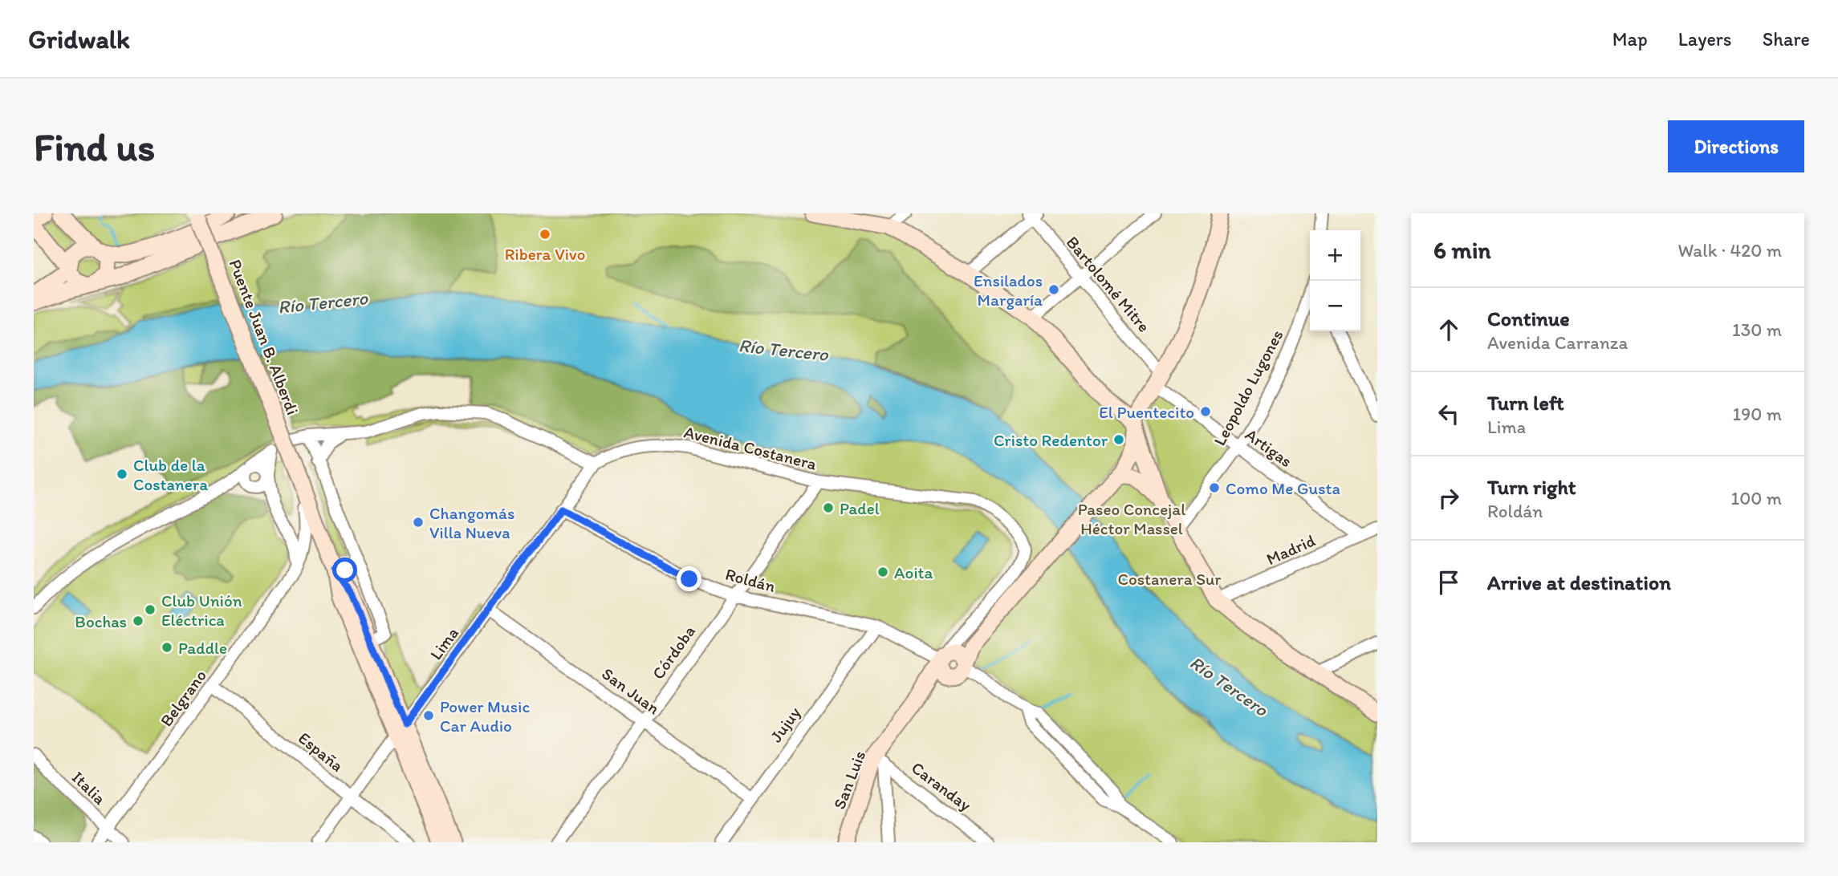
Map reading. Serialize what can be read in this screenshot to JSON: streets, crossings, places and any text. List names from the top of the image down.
{
  "streets": {
    "main road": ["Puente Juan B. Alberdi", "San Luis"],
    "street": [
      "Bartolomé Mitre",
      "Leopoldo Lugones",
      "Avenida Costanera",
      "Artigas",
      "Madrid",
      "Roldán",
      "Lima",
      "Córdoba",
      "San Juan",
      "Belgrano",
      "Jujuy",
      "España",
      "Caranday",
      "Italia"
    ]
  },
  "crossings": [
    ["Bartolomé Mitre", "Artigas"],
    ["Puente Juan B. Alberdi", "Belgrano"],
    ["Leopoldo Lugones", "Artigas"],
    ["Avenida Costanera", "Roldán"],
    ["Avenida Costanera", "Lima"],
    ["Avenida Costanera", "Córdoba"],
    ["Avenida Costanera", "San Luis"],
    ["Artigas", "Madrid"],
    ["Roldán", "Lima"],
    ["Roldán", "Córdoba"],
    ["Roldán", "Jujuy"],
    ["Roldán", "San Luis"],
    ["Lima", "San Juan"],
    ["Lima", "España"],
    ["Córdoba", "San Juan"],
    ["San Juan", "Jujuy"],
    ["Belgrano", "España"],
    ["Belgrano", "Italia"],
    ["San Luis", "Caranday"]
  ],
  "water": ["Río Tercero"],
  "parks": ["Paseo Concejal Héctor Massel", "Costanera Sur"],
  "places": [
    "Ribera Vivo",
    "Ensilados Margaría",
    "El Puentecito",
    "Cristo Redentor",
    "Club de la Costanera",
    "Como Me Gusta",
    "Padel",
    "Changomás Villa Nueva",
    "Aoita",
    "Club Unión Eléctrica",
    "Bochas",
    "Paddle",
    "Power Music Car Audio"
  ],
  "page": {
    "header": "Gridwalk",
    "nav": ["Map", "Layers", "Share"],
    "buttons": "Directions",
    "title": "Find us",
    "heading": ["6 min", "Walk · 420 m"],
    "map_buttons": ["+", "−"],
    "list": [
      ["Continue", "Avenida Carranza", "130 m"],
      ["Turn left", "Lima", "190 m"],
      ["Turn right", "Roldán", "100 m"],
      "Arrive at destination"
    ]
  }
}
